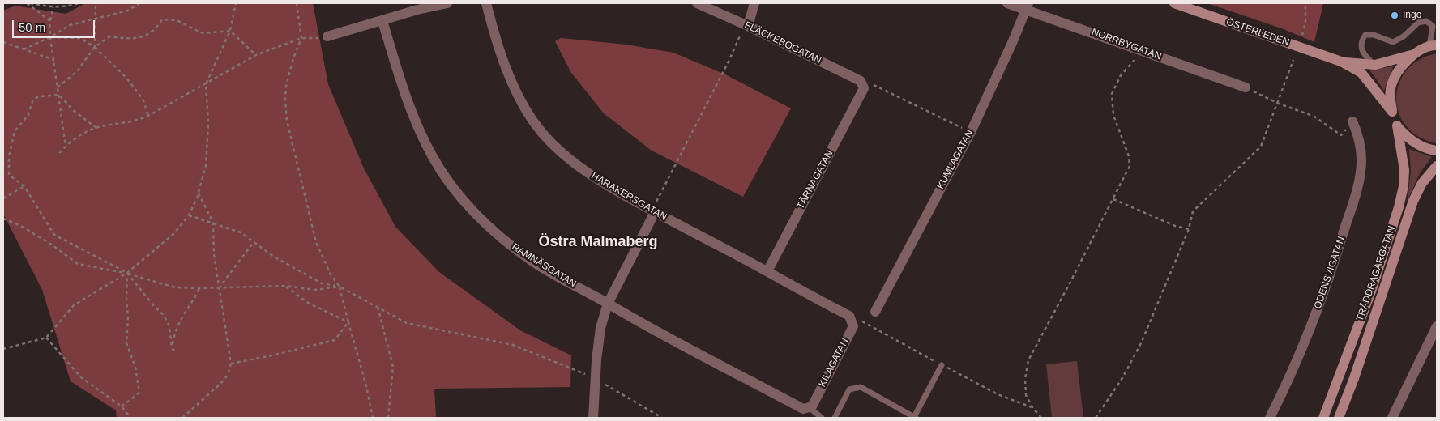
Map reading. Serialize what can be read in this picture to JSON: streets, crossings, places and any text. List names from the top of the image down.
{
  "streets": {
    "main road": ["ÖSTERLEDEN", "TRÅDDRAGARGATAN"],
    "street": [
      "FLÄCKEBOGATAN",
      "NORRBYGATAN",
      "KUMLAGATAN",
      "TÄRNAGATAN",
      "HARAKERSGATAN",
      "RAMNÄSGATAN",
      "ODENSVIGATAN",
      "KILAGATAN"
    ]
  },
  "crossings": [
    ["FLÄCKEBOGATAN", "TÄRNAGATAN"],
    ["NORRBYGATAN", "KUMLAGATAN"],
    ["TÄRNAGATAN", "HARAKERSGATAN"],
    ["HARAKERSGATAN", "KILAGATAN"],
    ["RAMNÄSGATAN", "KILAGATAN"]
  ],
  "districts": ["Östra Malmaberg"],
  "places": ["Ingo"],
  "scale_bar": "50 m"
}
